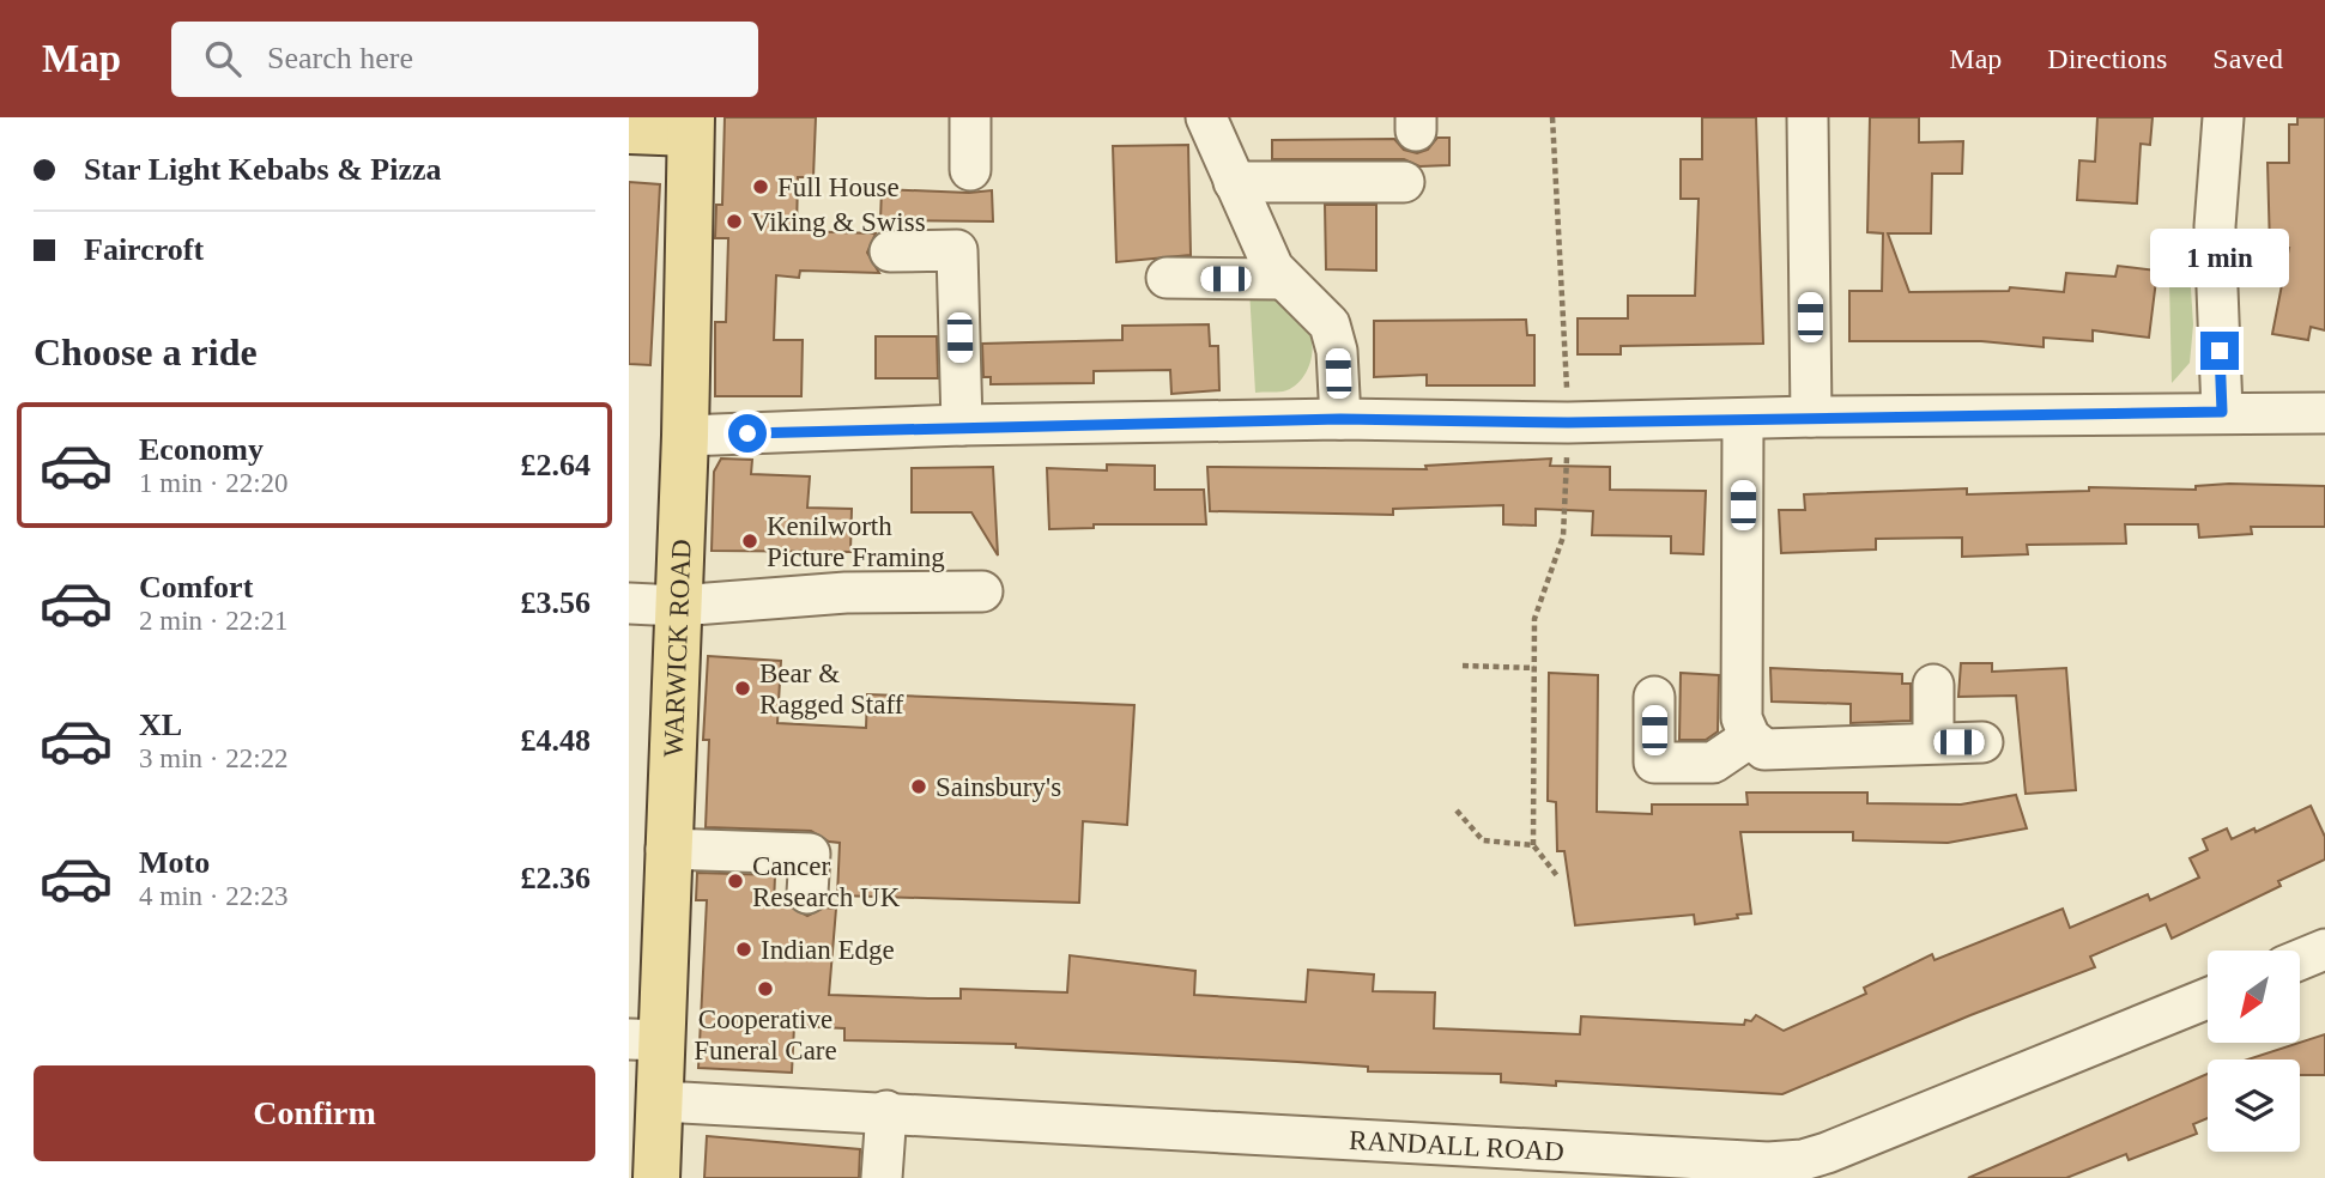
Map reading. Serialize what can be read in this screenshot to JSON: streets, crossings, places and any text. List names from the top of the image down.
{
  "streets": {
    "main road": ["WARWICK ROAD"],
    "street": ["RANDALL ROAD"]
  },
  "crossings": [
    ["WARWICK ROAD", "RANDALL ROAD"]
  ],
  "places": [
    "Full House",
    "Viking & Swiss",
    "Kenilworth Picture Framing",
    "Bear & Ragged Staff",
    "Sainsbury's",
    "Cancer Research UK",
    "Indian Edge",
    "Cooperative Funeral Care"
  ],
  "north": "bottom left",
  "page": {
    "header": "Map",
    "search": "Search here",
    "nav": ["Map", "Directions", "Saved"],
    "banner": ["Star Light Kebabs & Pizza", "Faircroft"],
    "bubble": "1 min",
    "heading": "Choose a ride",
    "list": [
      {
        "name": "Economy",
        "note": "1 min · 22:20",
        "value": "£2.64"
      },
      {
        "name": "Comfort",
        "note": "2 min · 22:21",
        "value": "£3.56"
      },
      {
        "name": "XL",
        "note": "3 min · 22:22",
        "value": "£4.48"
      },
      {
        "name": "Moto",
        "note": "4 min · 22:23",
        "value": "£2.36"
      }
    ],
    "buttons": "Confirm"
  }
}
